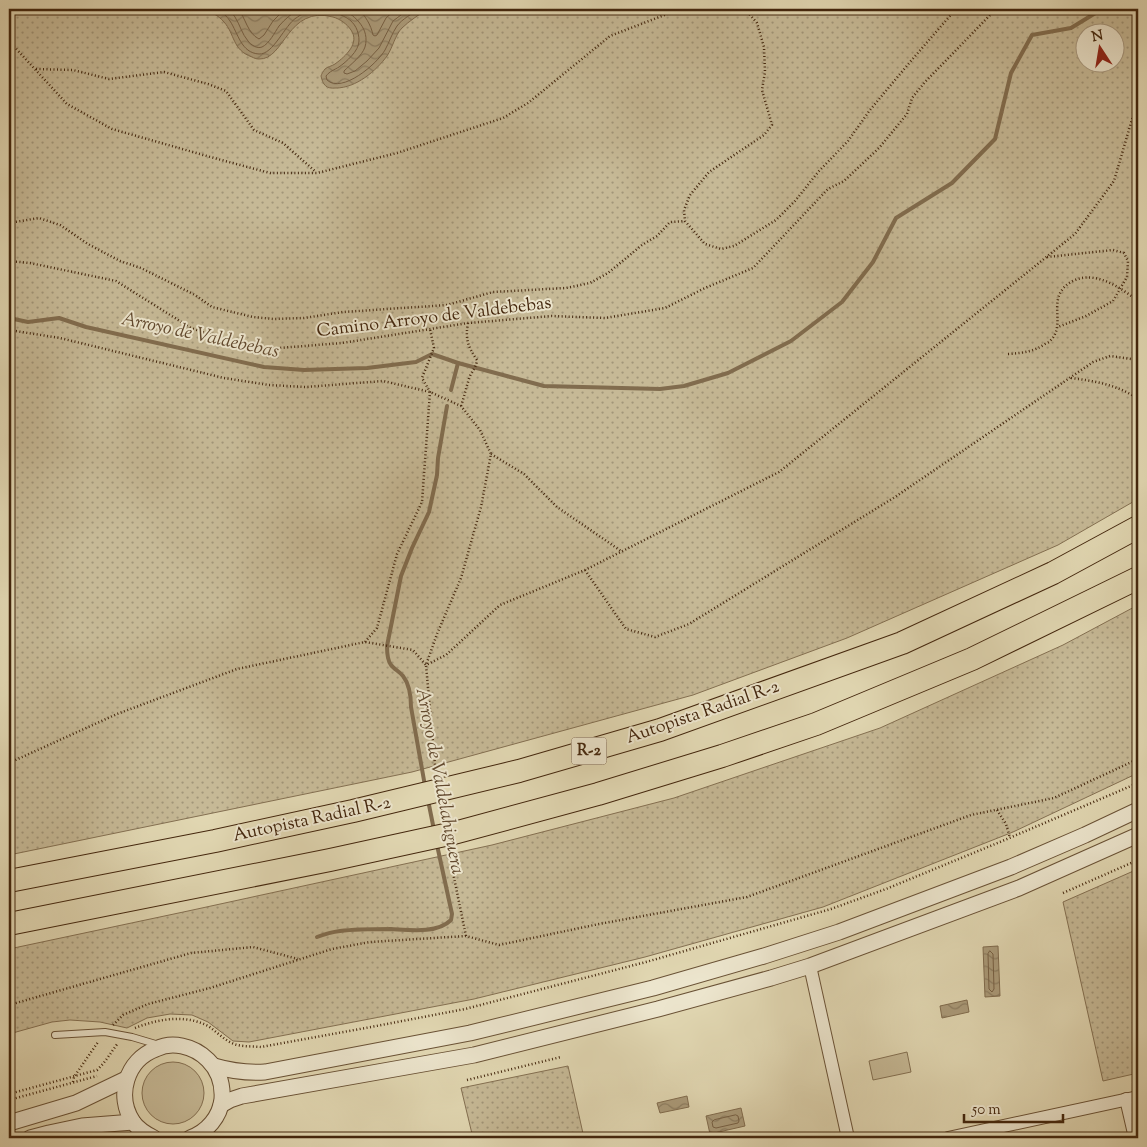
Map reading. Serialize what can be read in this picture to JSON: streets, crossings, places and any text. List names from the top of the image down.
{
  "streets": {
    "highway": ["Autopista Radial R-2", "R-2"],
    "path": ["Camino Arroyo de Valdebebas"]
  },
  "water": ["Arroyo de Valdebebas", "Arroyo de Valdelahiguera"],
  "scale_bar": "50 m",
  "north": "top"
}
